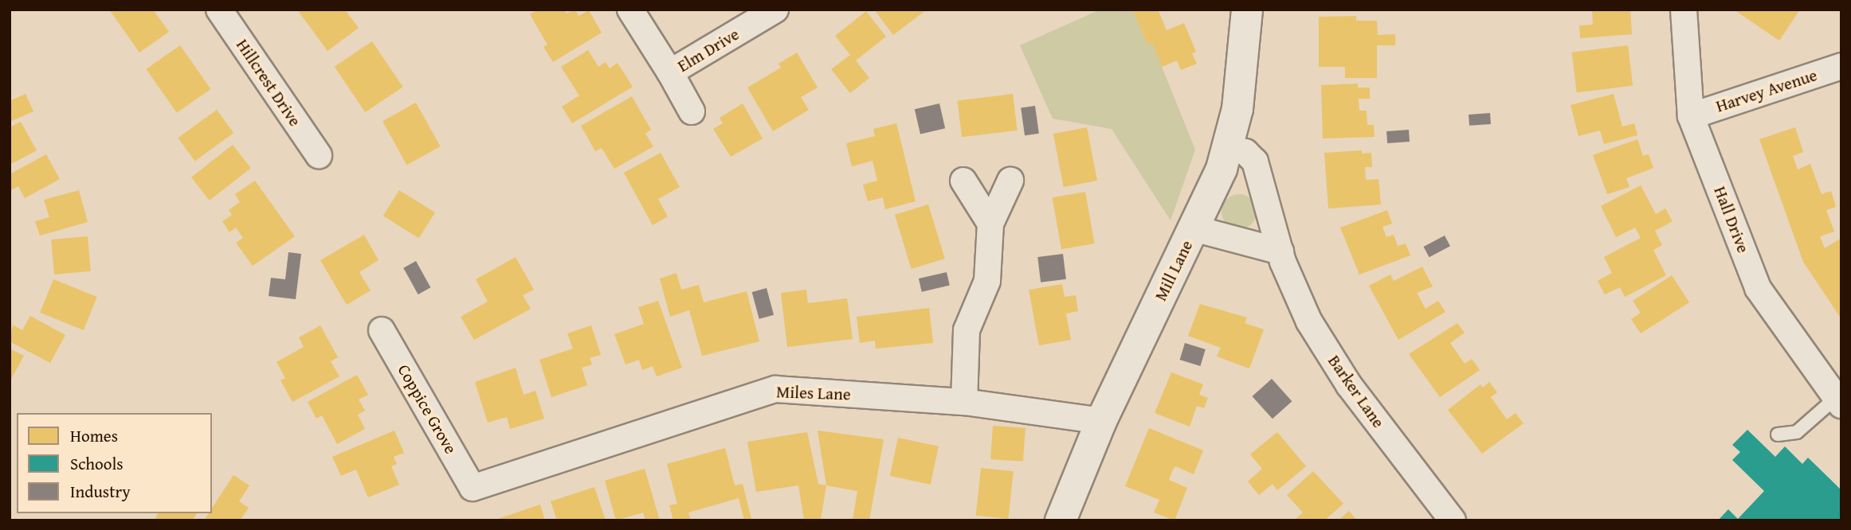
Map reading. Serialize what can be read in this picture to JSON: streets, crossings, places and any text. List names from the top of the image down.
{
  "streets": {
    "street": [
      "Elm Drive",
      "Hillcrest Drive",
      "Harvey Avenue",
      "Hall Drive",
      "Mill Lane",
      "Barker Lane",
      "Miles Lane",
      "Coppice Grove"
    ]
  },
  "crossings": [
    ["Harvey Avenue", "Hall Drive"],
    ["Mill Lane", "Barker Lane"],
    ["Mill Lane", "Miles Lane"],
    ["Miles Lane", "Coppice Grove"]
  ],
  "legend": ["Homes", "Schools", "Industry"]
}
